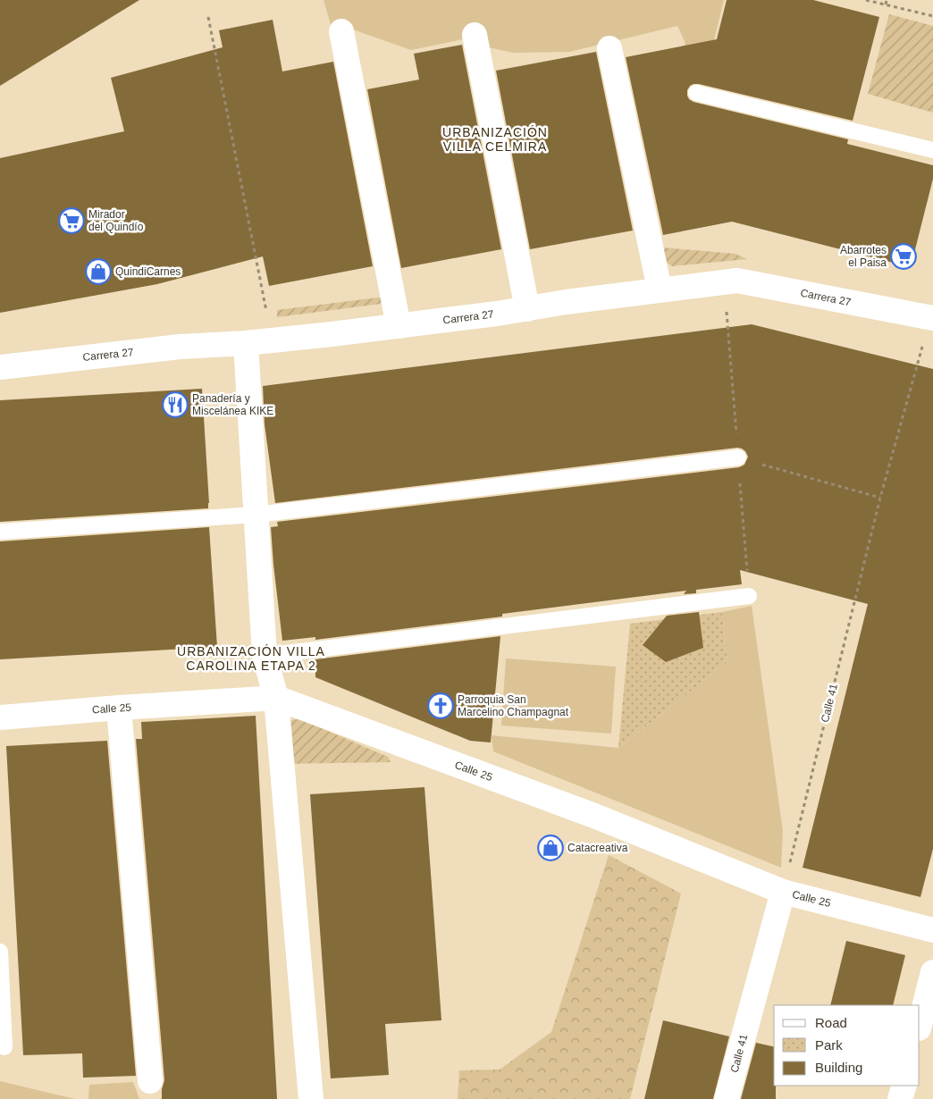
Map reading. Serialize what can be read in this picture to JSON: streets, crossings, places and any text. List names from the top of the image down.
{
  "streets": {
    "street": ["Carrera 27", "Calle 41", "Calle 25"]
  },
  "crossings": [
    ["Carrera 27", "Calle 41"],
    ["Calle 41", "Calle 25"]
  ],
  "districts": ["URBANIZACIÓN VILLA CELMIRA", "URBANIZACIÓN VILLA CAROLINA ETAPA 2"],
  "places": {
    "supermarket": ["Mirador del Quindío", "Abarrotes el Paisa"],
    "shop": ["QuindiCarnes", "Catacreativa"],
    "restaurant": ["Panadería y Miscelánea KIKE"],
    "church": ["Parroquia San Marcelino Champagnat"]
  },
  "legend": ["Road", "Park", "Building"]
}
